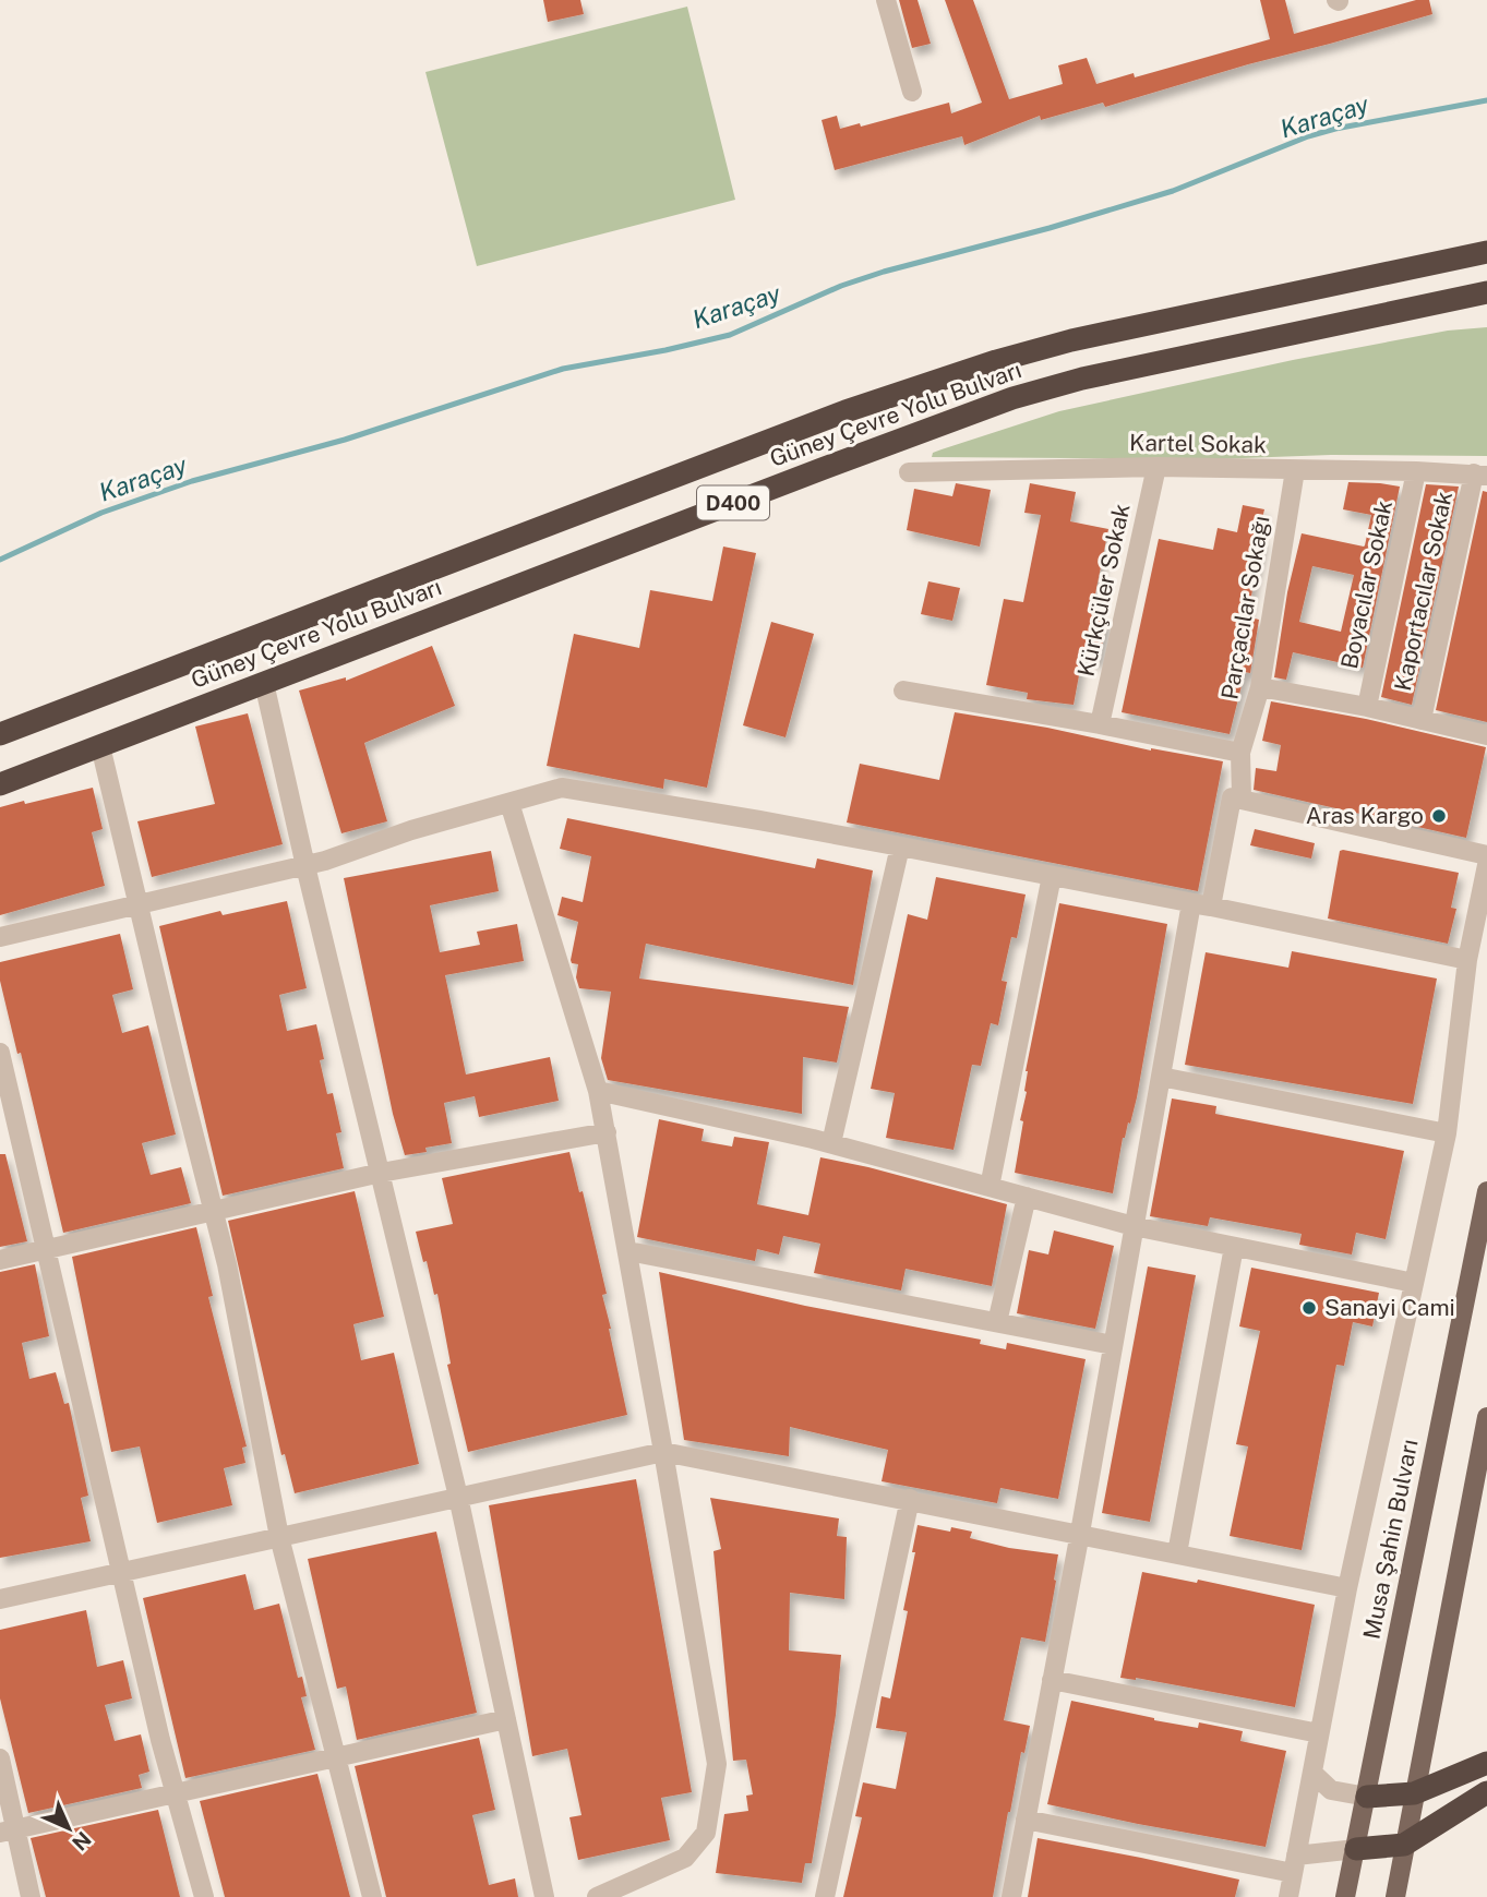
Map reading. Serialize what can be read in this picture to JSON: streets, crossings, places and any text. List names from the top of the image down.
{
  "streets": {
    "highway": ["Güney Çevre Yolu Bulvarı", "D400"],
    "main road": ["Musa Şahin Bulvarı"],
    "street": [
      "Kartel Sokak",
      "Boyacılar Sokak",
      "Kürkçüler Sokak",
      "Kaportacılar Sokak",
      "Parçacılar Sokağı"
    ]
  },
  "crossings": [
    ["Kartel Sokak", "Boyacılar Sokak"],
    ["Kartel Sokak", "Kürkçüler Sokak"],
    ["Kartel Sokak", "Kaportacılar Sokak"],
    ["Kartel Sokak", "Parçacılar Sokağı"]
  ],
  "water": ["Karaçay"],
  "places": ["Aras Kargo", "Sanayi Cami"],
  "north": "bottom right"
}
